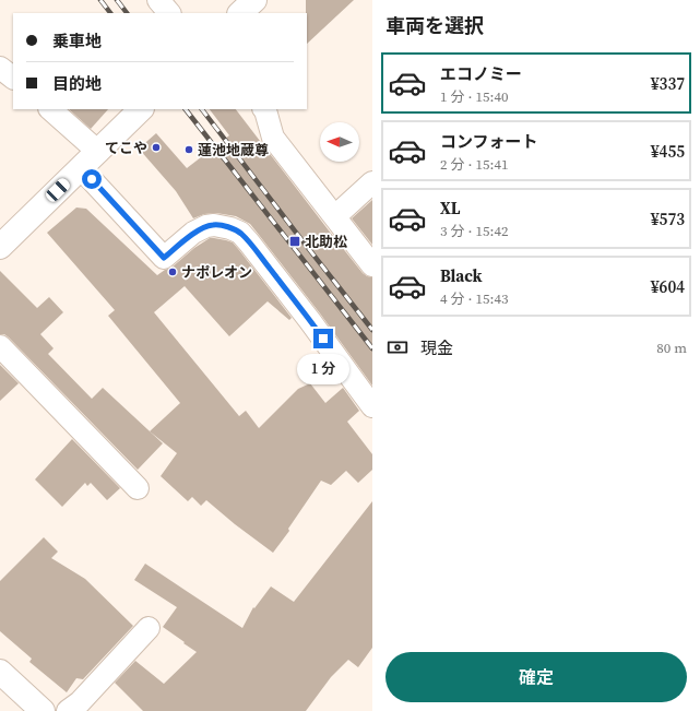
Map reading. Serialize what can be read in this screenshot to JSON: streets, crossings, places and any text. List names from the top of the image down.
{
  "places": {
    "other": ["てこや", "蓮池地蔵尊", "ナポレオン"],
    "transit": ["北助松"]
  },
  "north": "left",
  "page": {
    "heading": "車両を選択",
    "banner": ["乗車地", "目的地"],
    "list": [
      {
        "name": "エコノミー",
        "note": "1 分 · 15:40",
        "value": "¥337"
      },
      {
        "name": "コンフォート",
        "note": "2 分 · 15:41",
        "value": "¥455"
      },
      {
        "name": "XL",
        "note": "3 分 · 15:42",
        "value": "¥573"
      },
      {
        "name": "Black",
        "note": "4 分 · 15:43",
        "value": "¥604"
      }
    ],
    "pay": ["現金", "80 m"],
    "bubble": "1 分",
    "buttons": "確定"
  }
}
